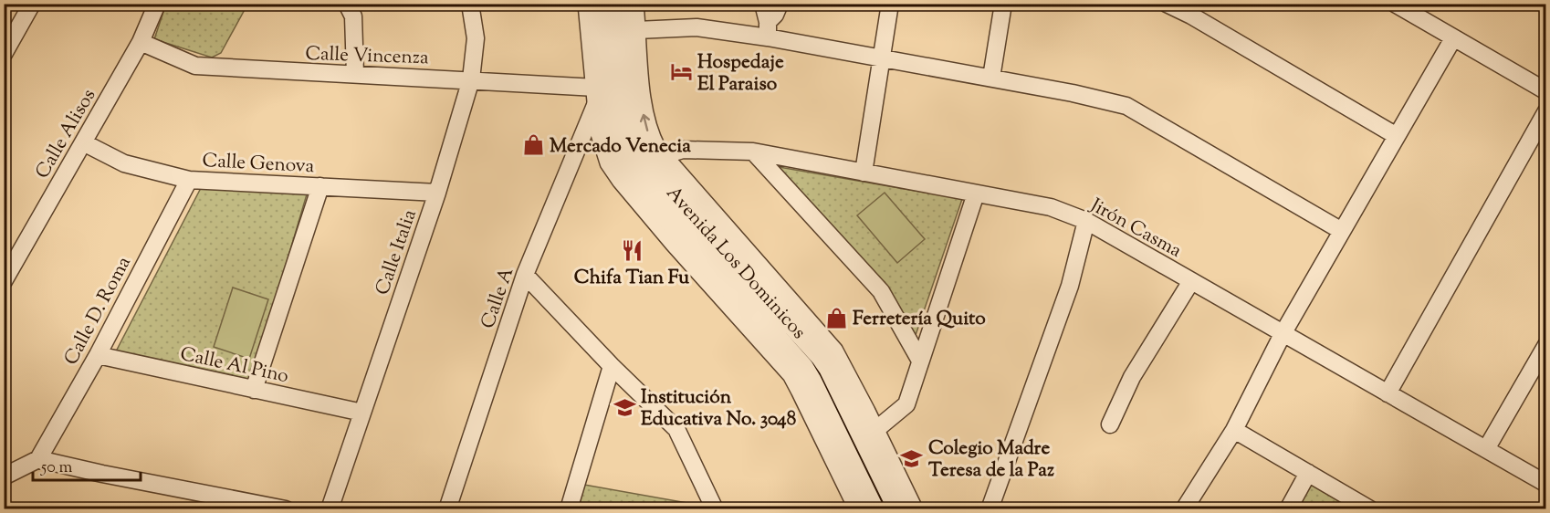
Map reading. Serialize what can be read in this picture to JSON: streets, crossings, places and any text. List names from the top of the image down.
{
  "streets": {
    "main road": ["Avenida Los Dominicos"],
    "street": [
      "Calle Vincenza",
      "Calle Alisos",
      "Calle Genova",
      "Jirón Casma",
      "Calle Italia",
      "Calle A",
      "Calle D. Roma",
      "Calle Al Pino"
    ]
  },
  "crossings": [
    ["Calle Vincenza", "Calle Alisos"],
    ["Calle Vincenza", "Calle Italia"],
    ["Calle Vincenza", "Avenida Los Dominicos"],
    ["Calle Vincenza", "Calle A"],
    ["Calle Alisos", "Calle Genova"],
    ["Calle Genova", "Calle Italia"],
    ["Calle Genova", "Calle D. Roma"],
    ["Jirón Casma", "Avenida Los Dominicos"],
    ["Calle Italia", "Calle Al Pino"],
    ["Avenida Los Dominicos", "Calle A"],
    ["Calle D. Roma", "Calle Al Pino"]
  ],
  "places": {
    "hotel": ["Hospedaje El Paraiso"],
    "shop": ["Mercado Venecia", "Ferretería Quito"],
    "restaurant": ["Chifa Tian Fu"],
    "school or university": ["Institución Educativa No. 3048", "Colegio Madre Teresa de la Paz"]
  },
  "scale_bar": "50 m"
}
